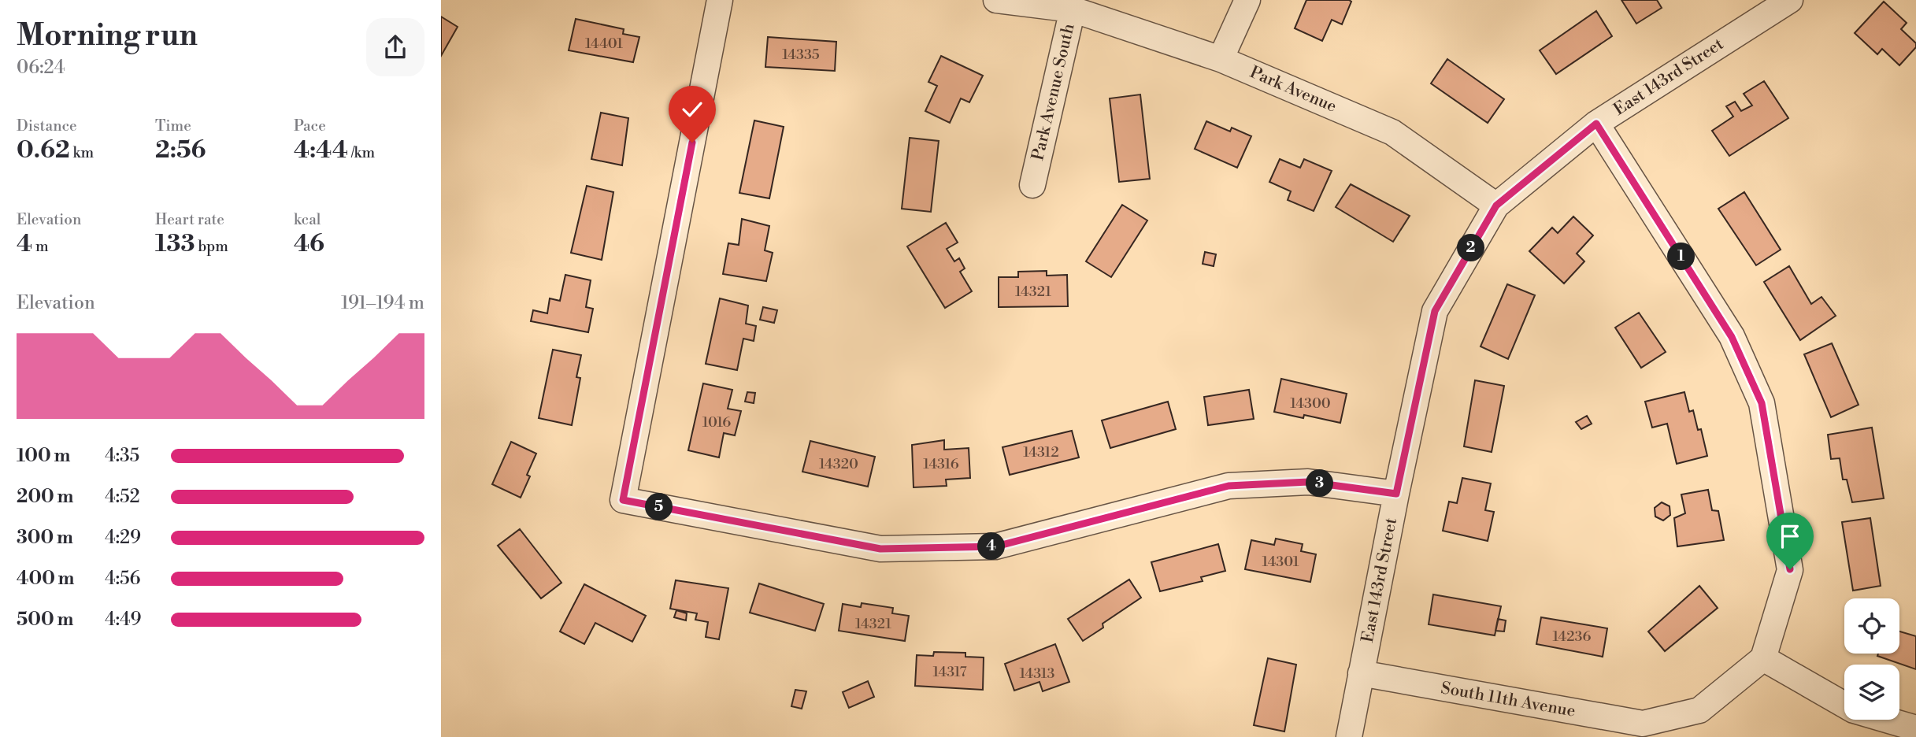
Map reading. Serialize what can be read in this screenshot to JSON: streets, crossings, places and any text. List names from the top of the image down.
{
  "streets": {
    "street": [
      "East 143rd Street",
      "Park Avenue",
      "Park Avenue South",
      "South 11th Avenue"
    ]
  },
  "crossings": [
    ["East 143rd Street", "Park Avenue"],
    ["East 143rd Street", "South 11th Avenue"],
    ["Park Avenue", "Park Avenue South"]
  ],
  "house_numbers": [
    "14401",
    "14335",
    "14321",
    "14300",
    "1016",
    "14312",
    "14320",
    "14316",
    "14301",
    "14321",
    "14236",
    "14317",
    "14313"
  ],
  "page": {
    "heading": ["Morning run", "06:24"],
    "stats": [
      ["Distance", "0.62 km"],
      ["Time", "2:56"],
      ["Pace", "4:44 /km"],
      ["Elevation", "4 m"],
      ["Heart rate", "133 bpm"],
      ["kcal", "46"]
    ],
    "pins": [
      "2",
      "1",
      "3",
      "5",
      "4"
    ],
    "chart": ["Elevation", "191–194 m"],
    "list": [
      {
        "name": "100 m",
        "note": "4:35"
      },
      {
        "name": "200 m",
        "note": "4:52"
      },
      {
        "name": "300 m",
        "note": "4:29"
      },
      {
        "name": "400 m",
        "note": "4:56"
      },
      {
        "name": "500 m",
        "note": "4:49"
      }
    ]
  }
}
